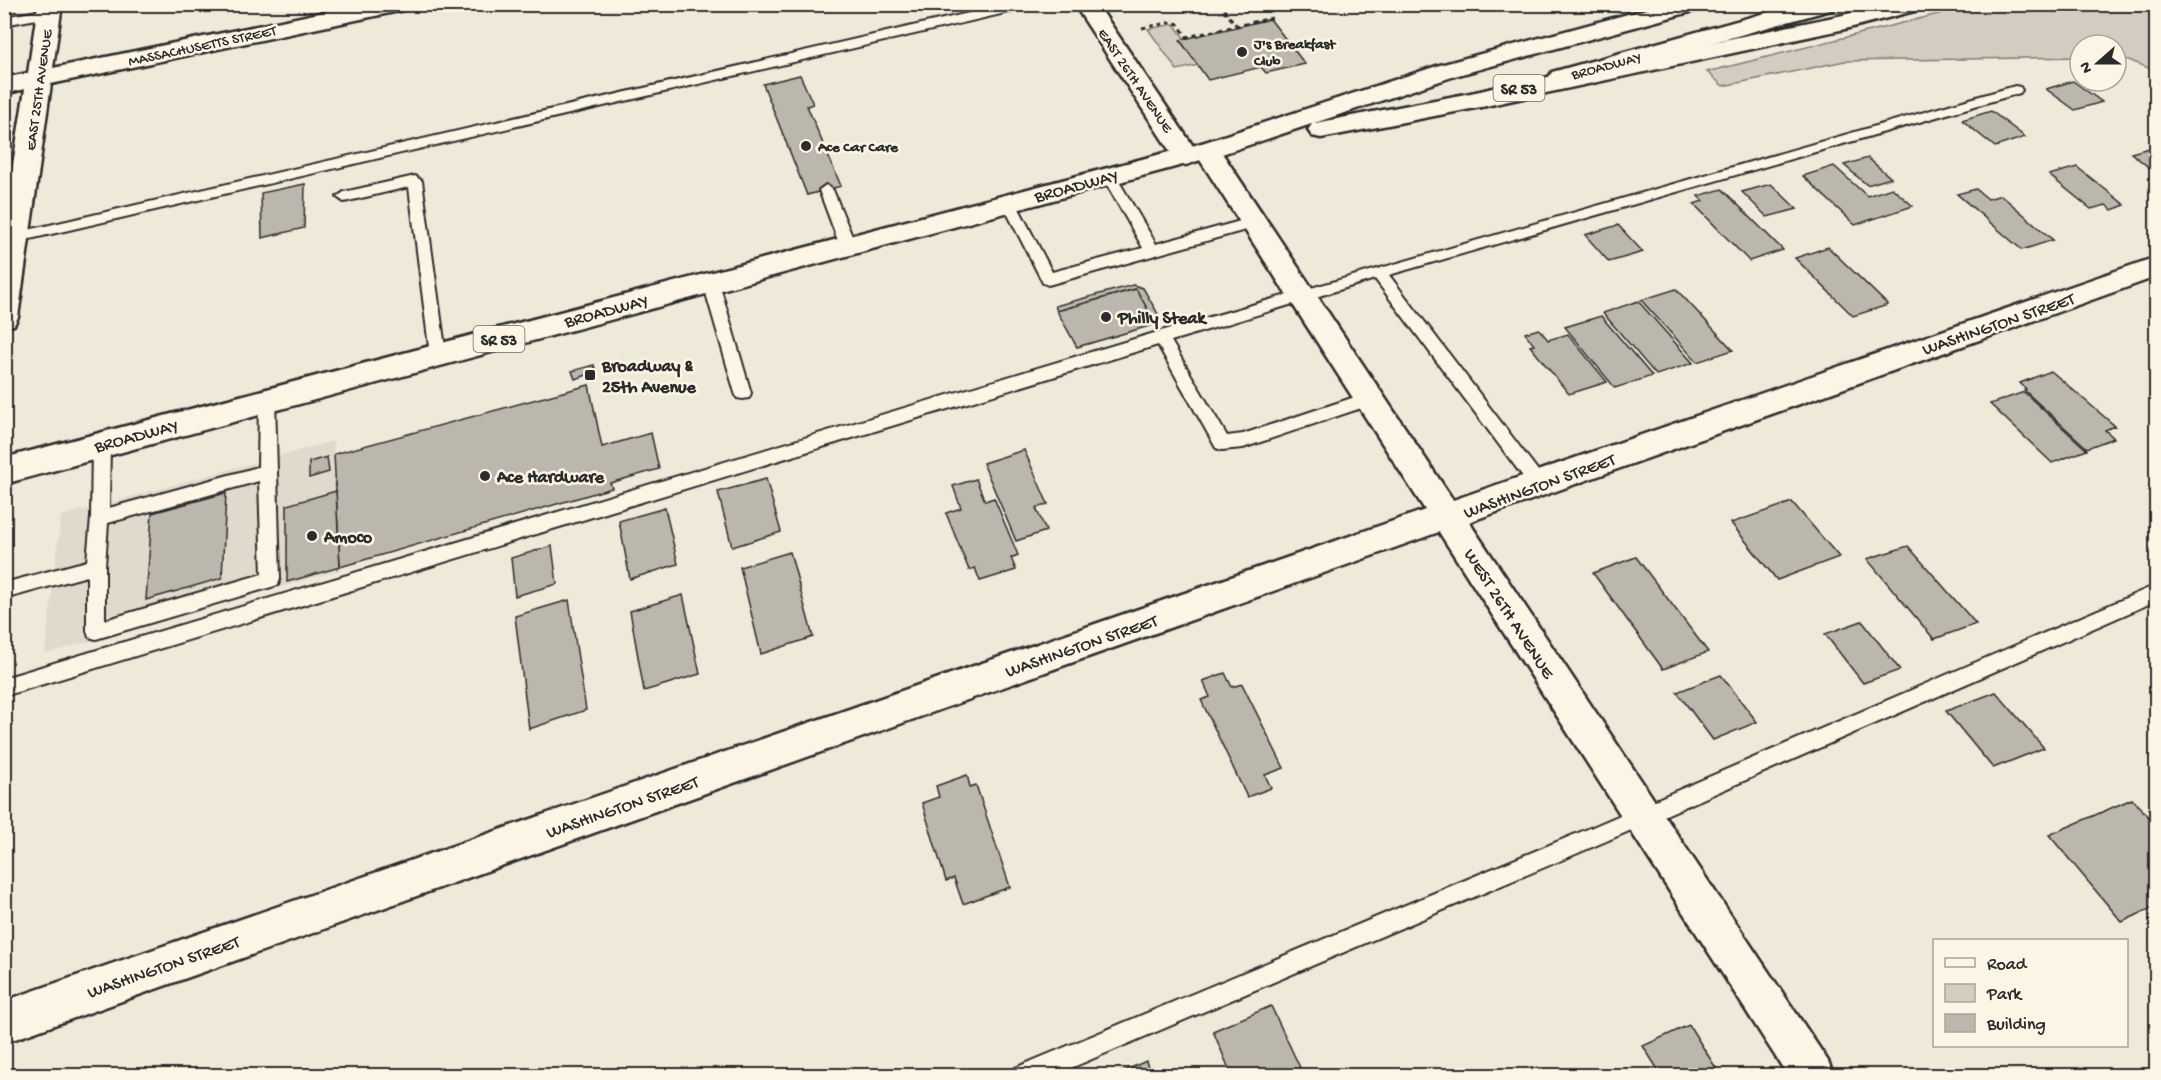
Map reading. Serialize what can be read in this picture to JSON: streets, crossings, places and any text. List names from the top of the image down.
{
  "streets": {
    "main road": [
      "MASSACHUSETTS STREET",
      "BROADWAY",
      "EAST 26TH AVENUE",
      "SR 53",
      "EAST 25TH AVENUE",
      "WASHINGTON STREET",
      "WEST 26TH AVENUE"
    ]
  },
  "crossings": [
    ["MASSACHUSETTS STREET", "EAST 25TH AVENUE"],
    ["BROADWAY", "EAST 26TH AVENUE"],
    ["BROADWAY", "WEST 26TH AVENUE"],
    ["EAST 26TH AVENUE", "WEST 26TH AVENUE"],
    ["WASHINGTON STREET", "WEST 26TH AVENUE"]
  ],
  "places": {
    "other": [
      "J's Breakfast Club",
      "Ace Car Care",
      "Philly Steak",
      "Ace Hardware",
      "Amoco"
    ],
    "transit": ["Broadway & 25th Avenue"]
  },
  "legend": ["Road", "Park", "Building"],
  "north": "left"
}
